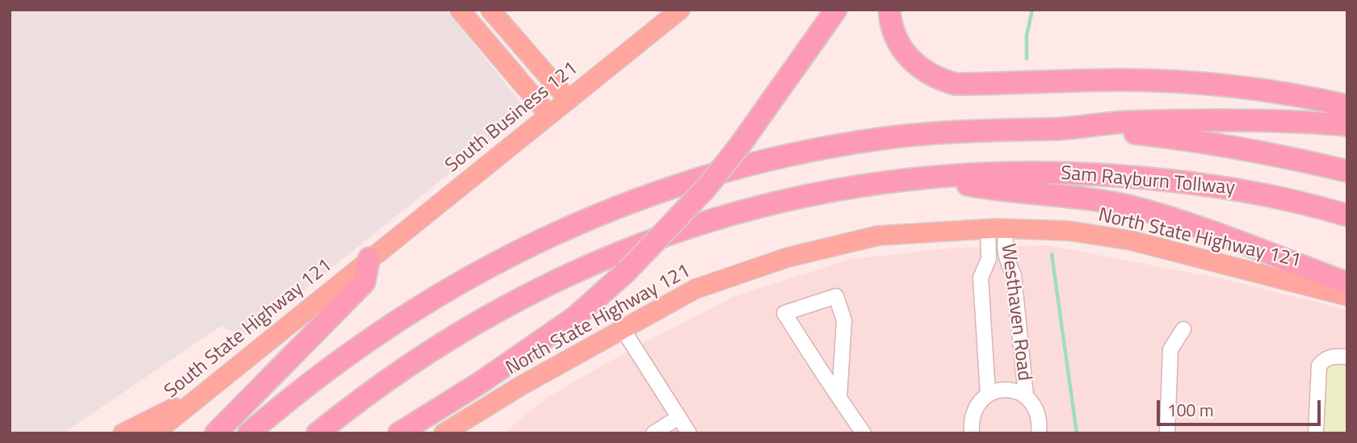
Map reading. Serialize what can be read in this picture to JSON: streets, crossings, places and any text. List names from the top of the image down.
{
  "streets": {
    "highway": ["Sam Rayburn Tollway"],
    "main road": ["South Business 121", "North State Highway 121", "South State Highway 121"],
    "street": ["Westhaven Road"]
  },
  "crossings": [
    ["South Business 121", "South State Highway 121"],
    ["North State Highway 121", "Westhaven Road"]
  ],
  "scale_bar": "100 m"
}
